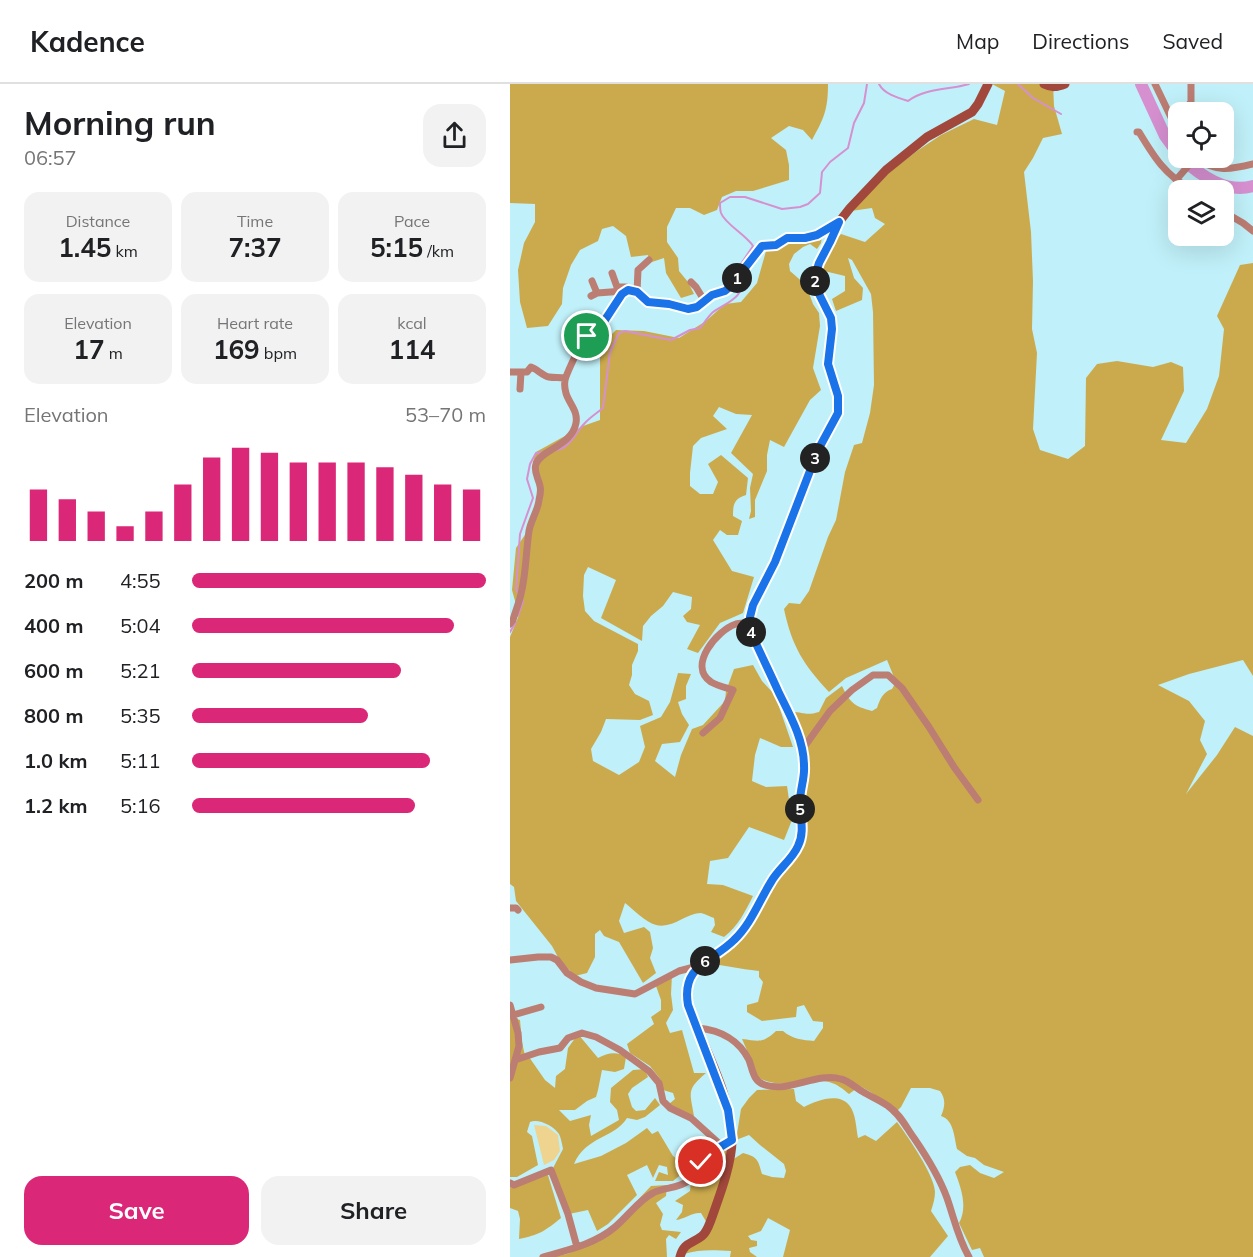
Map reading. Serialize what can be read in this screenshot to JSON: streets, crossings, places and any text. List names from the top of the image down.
{
  "page": {
    "header": "Kadence",
    "nav": ["Map", "Directions", "Saved"],
    "heading": ["Morning run", "06:57"],
    "stats": [
      ["Distance", "1.45 km"],
      ["Time", "7:37"],
      ["Pace", "5:15 /km"],
      ["Elevation", "17 m"],
      ["Heart rate", "169 bpm"],
      ["kcal", "114"]
    ],
    "pins": [
      "1",
      "2",
      "3",
      "4",
      "5",
      "6"
    ],
    "chart": ["Elevation", "53–70 m"],
    "list": [
      {
        "name": "200 m",
        "note": "4:55"
      },
      {
        "name": "400 m",
        "note": "5:04"
      },
      {
        "name": "600 m",
        "note": "5:21"
      },
      {
        "name": "800 m",
        "note": "5:35"
      },
      {
        "name": "1.0 km",
        "note": "5:11"
      },
      {
        "name": "1.2 km",
        "note": "5:16"
      }
    ],
    "buttons": ["Save", "Share"]
  }
}
